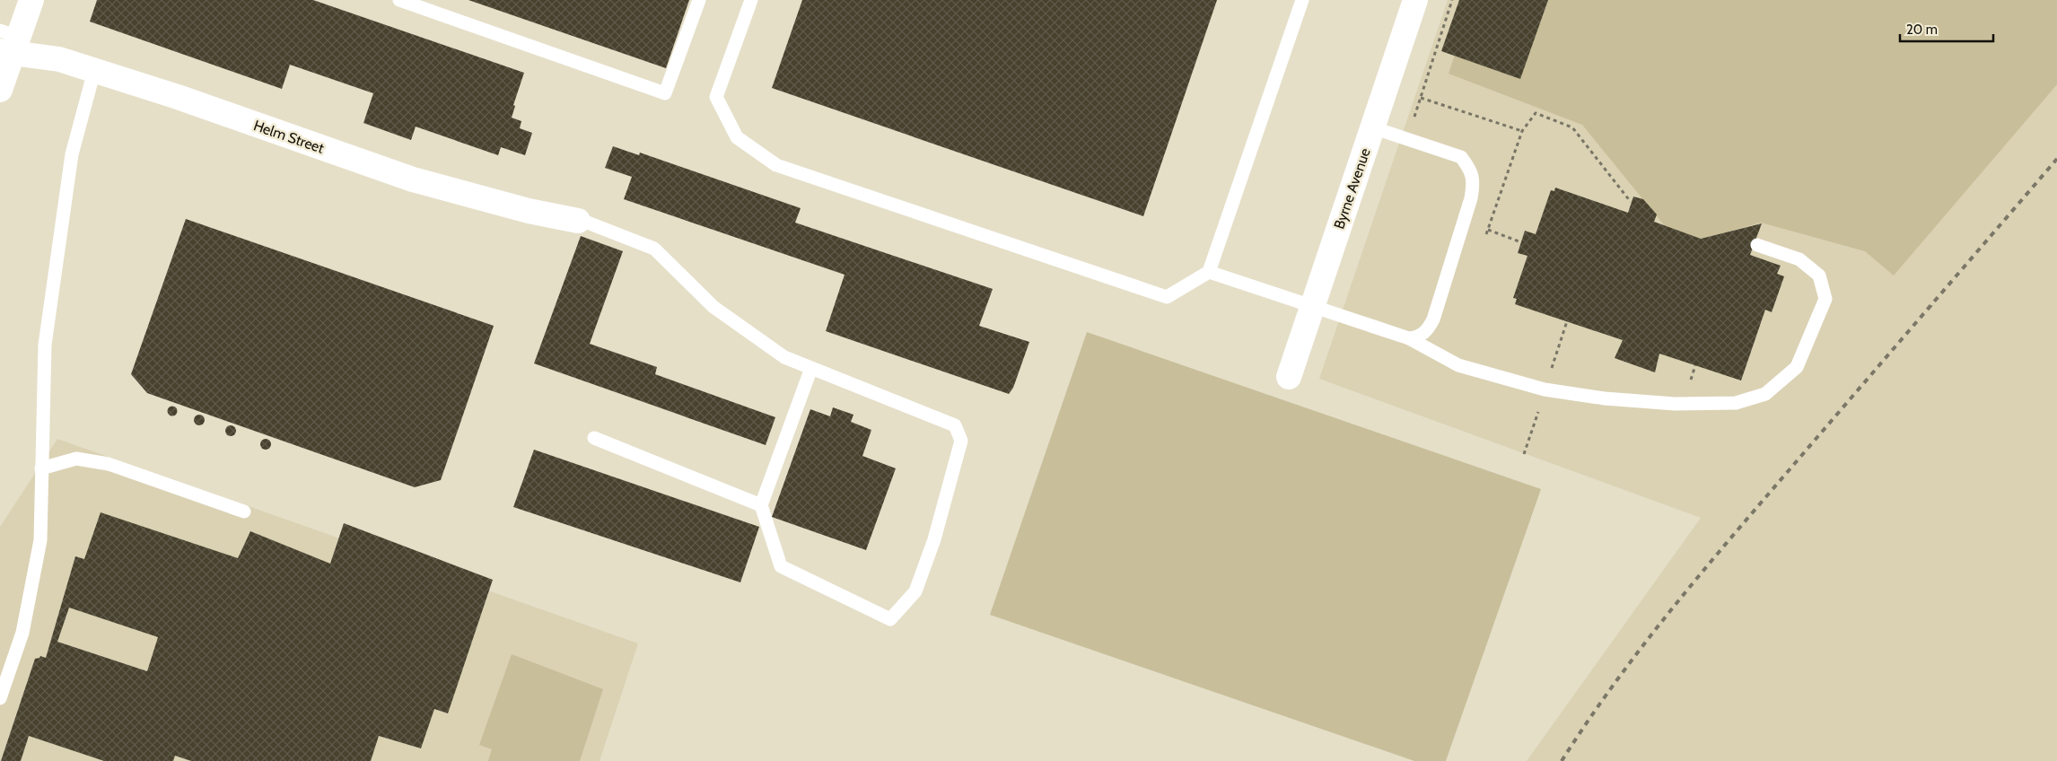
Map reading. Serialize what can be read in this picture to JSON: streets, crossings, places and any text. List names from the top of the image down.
{
  "streets": {
    "street": ["Helm Street", "Byrne Avenue"]
  },
  "scale_bar": "20 m"
}
